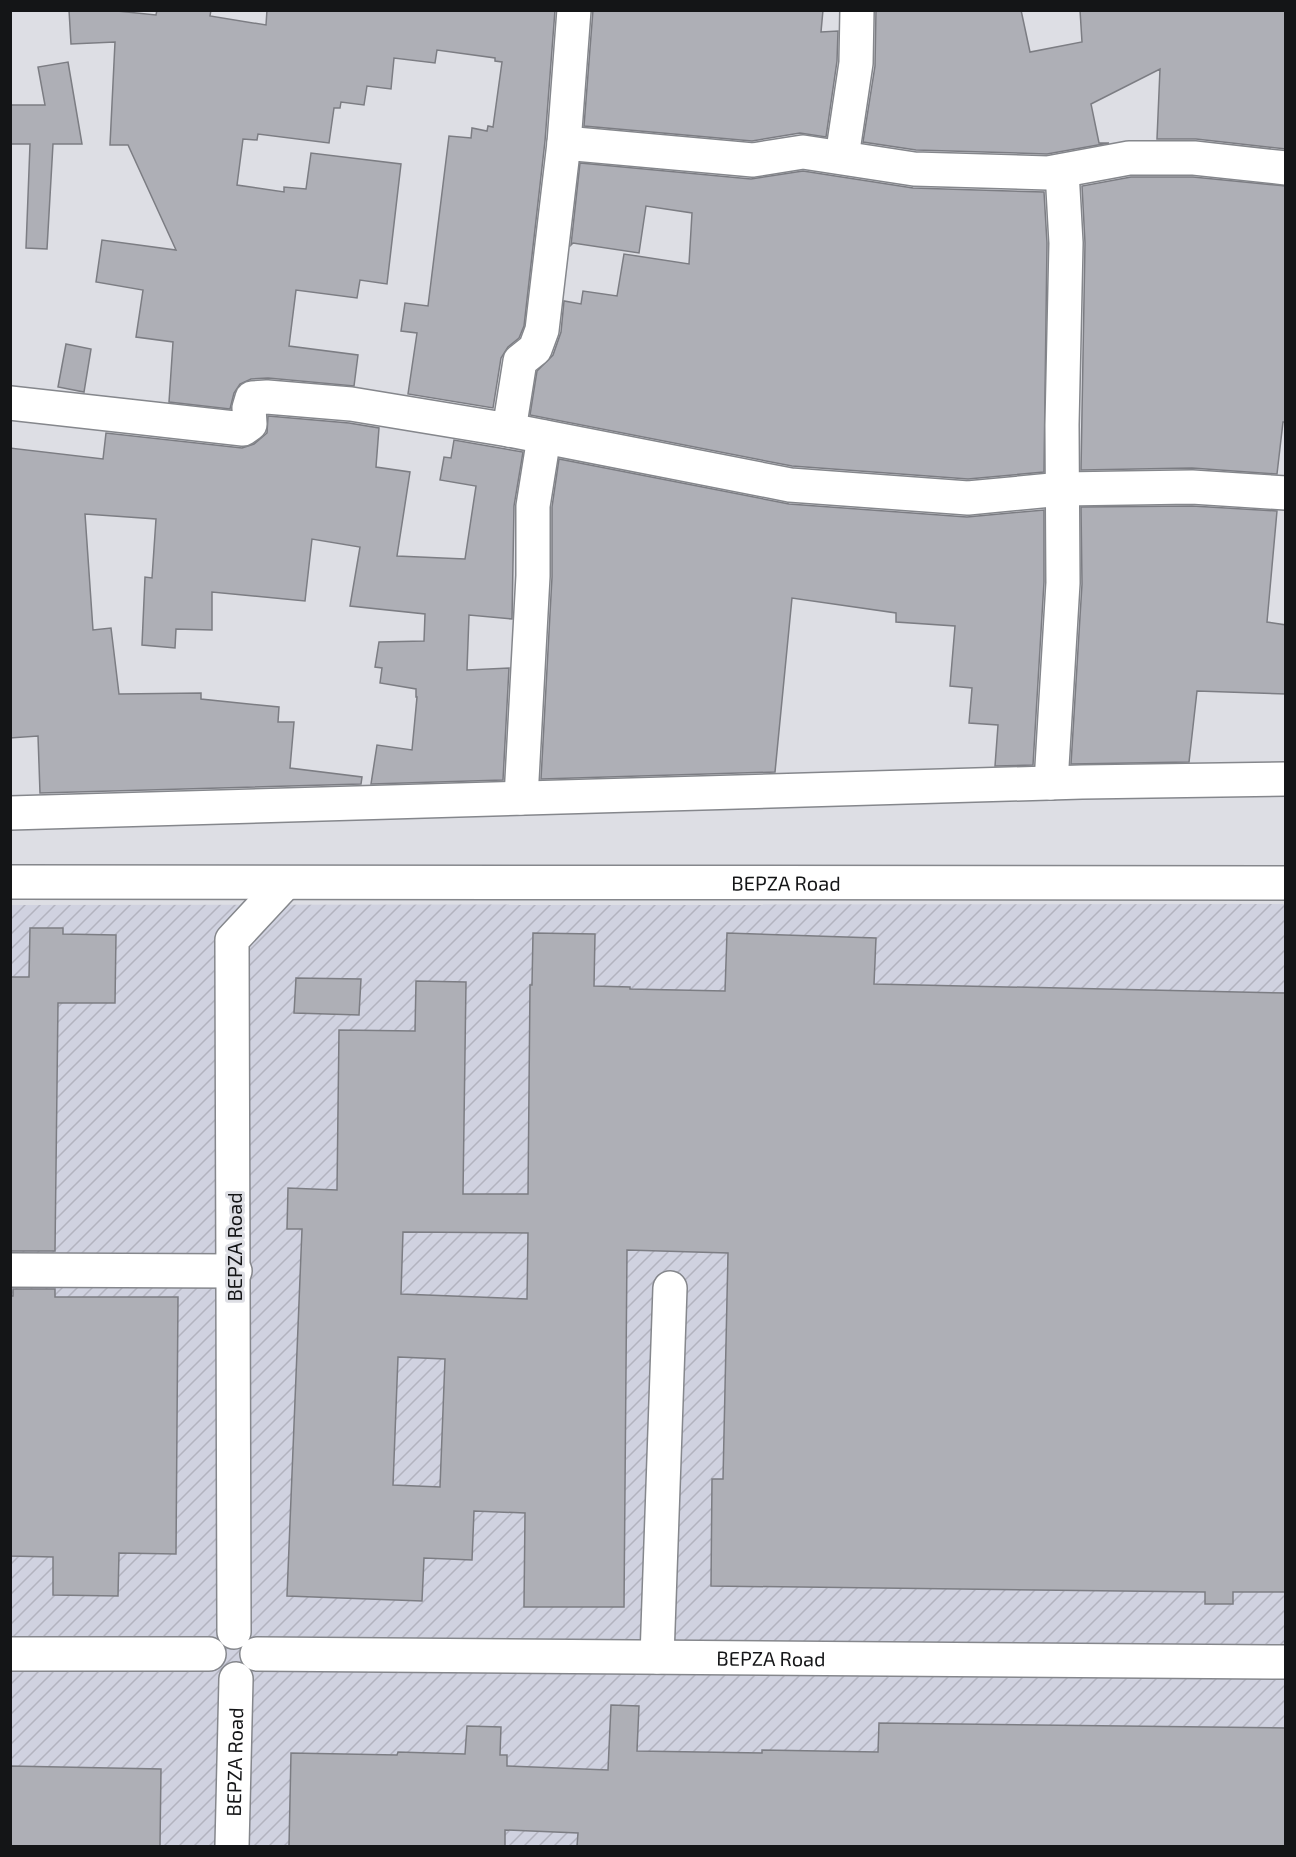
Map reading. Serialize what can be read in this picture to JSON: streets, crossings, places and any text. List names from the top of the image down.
{
  "streets": {
    "street": ["BEPZA Road"]
  }
}
